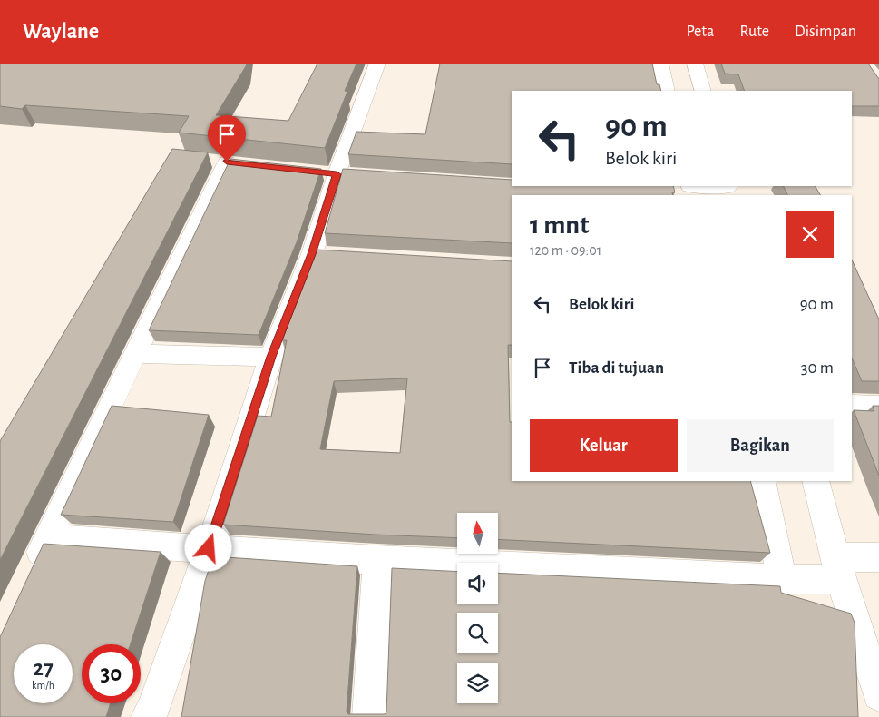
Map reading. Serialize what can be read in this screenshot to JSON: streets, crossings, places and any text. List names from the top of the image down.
{
  "north": "top",
  "page": {
    "header": "Waylane",
    "nav": ["Peta", "Rute", "Disimpan"],
    "turn": ["90 m", "Belok kiri"],
    "heading": ["1 mnt", "120 m · 09:01"],
    "list": [
      {
        "name": "Belok kiri",
        "value": "90 m"
      },
      {
        "name": "Tiba di tujuan",
        "value": "30 m"
      }
    ],
    "buttons": ["Keluar", "Bagikan"],
    "speed": "27 km/h",
    "limit": "30"
  }
}
